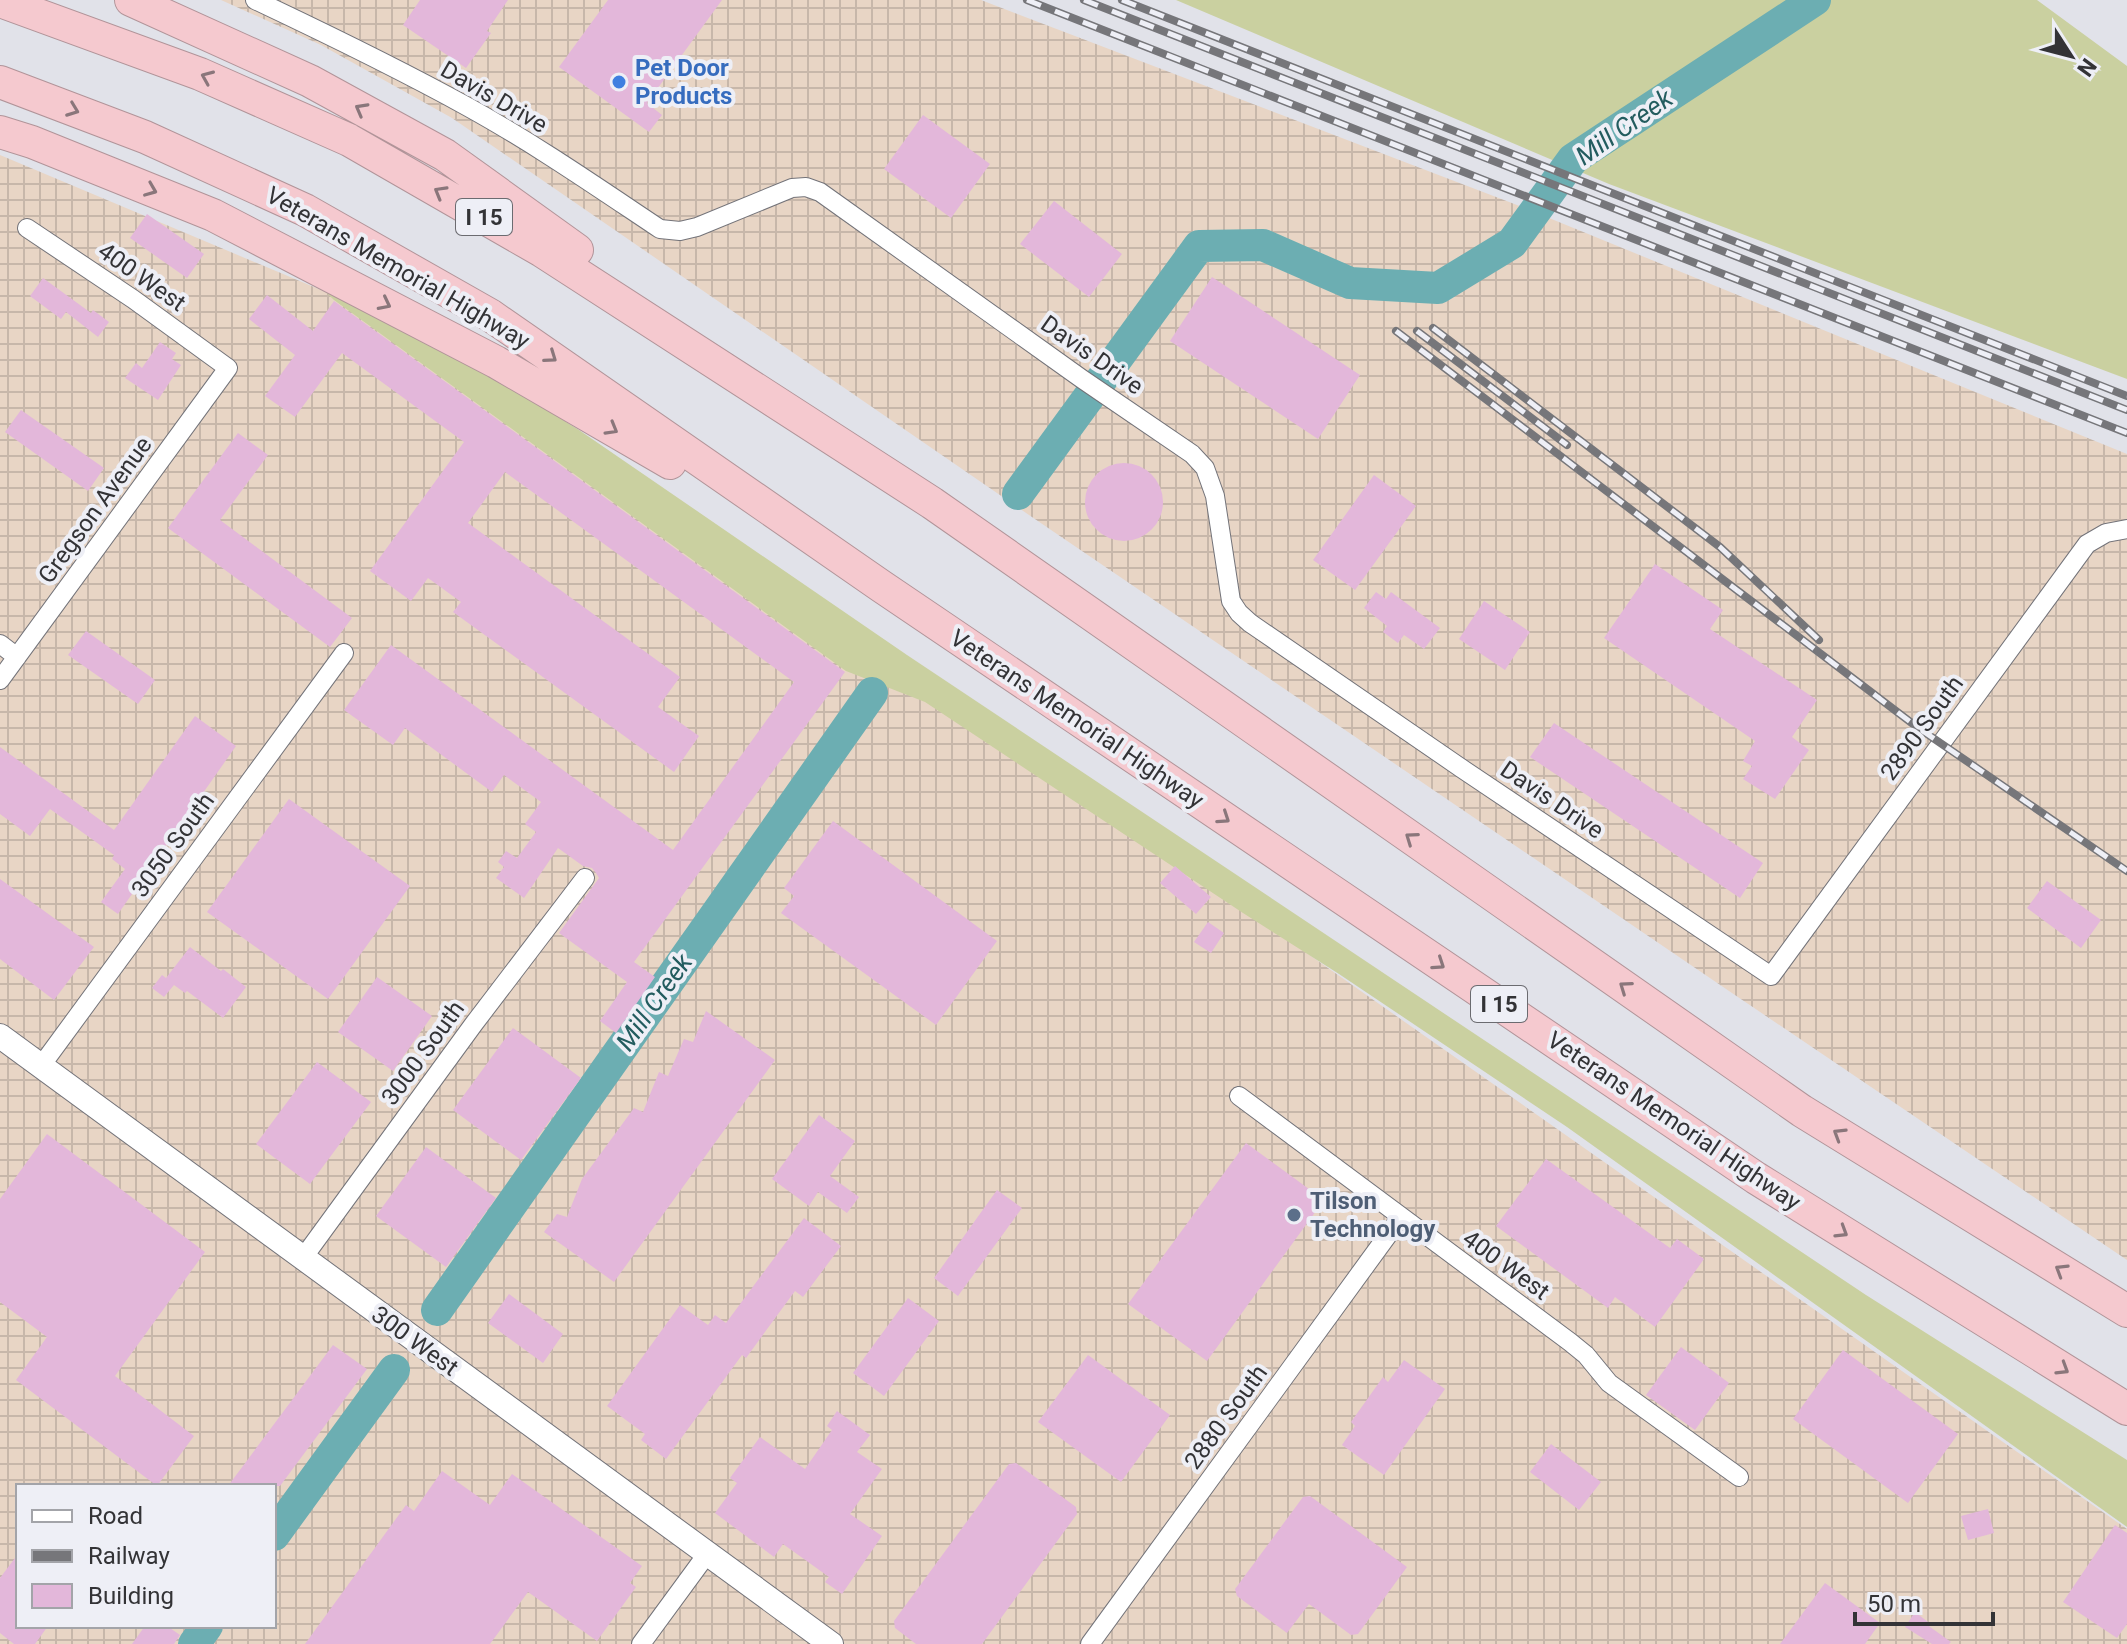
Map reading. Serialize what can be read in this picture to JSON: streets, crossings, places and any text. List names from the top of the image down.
{
  "streets": {
    "highway": ["I 15", "Veterans Memorial Highway"],
    "main road": ["300 West"],
    "street": [
      "Davis Drive",
      "400 West",
      "Gregson Avenue",
      "2890 South",
      "3050 South",
      "3000 South",
      "2880 South"
    ]
  },
  "crossings": [
    ["Davis Drive", "2890 South"],
    ["400 West", "Gregson Avenue"],
    ["400 West", "2880 South"],
    ["3050 South", "300 West"],
    ["3000 South", "300 West"]
  ],
  "water": ["Mill Creek"],
  "places": ["Pet Door Products", "Tilson Technology"],
  "legend": ["Road", "Railway", "Building"],
  "scale_bar": "50 m",
  "north": "bottom right"
}
